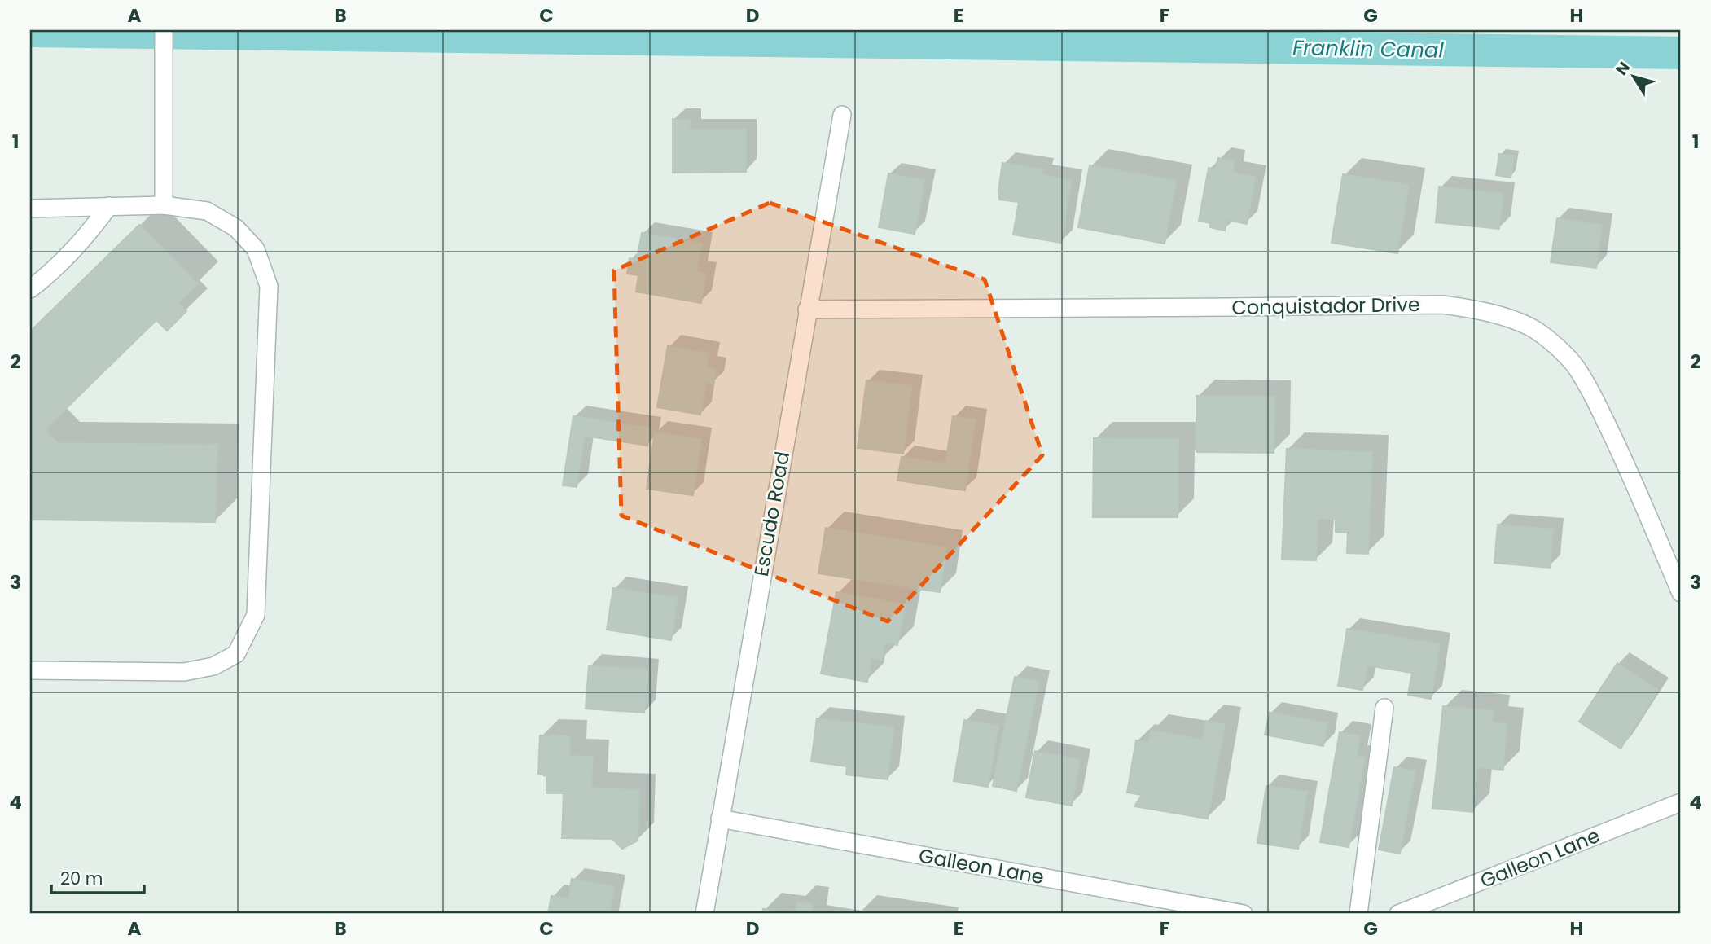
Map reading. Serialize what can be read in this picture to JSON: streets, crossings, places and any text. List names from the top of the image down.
{
  "streets": {
    "street": ["Conquistador Drive", "Escudo Road", "Galleon Lane"]
  },
  "crossings": [
    ["Conquistador Drive", "Escudo Road"],
    ["Escudo Road", "Galleon Lane"]
  ],
  "water": ["Franklin Canal"],
  "scale_bar": "20 m",
  "north": "top left",
  "grid": {
    "columns": [
      "A",
      "B",
      "C",
      "D",
      "E",
      "F",
      "G",
      "H"
    ],
    "rows": [
      "1",
      "2",
      "3",
      "4"
    ]
  }
}
